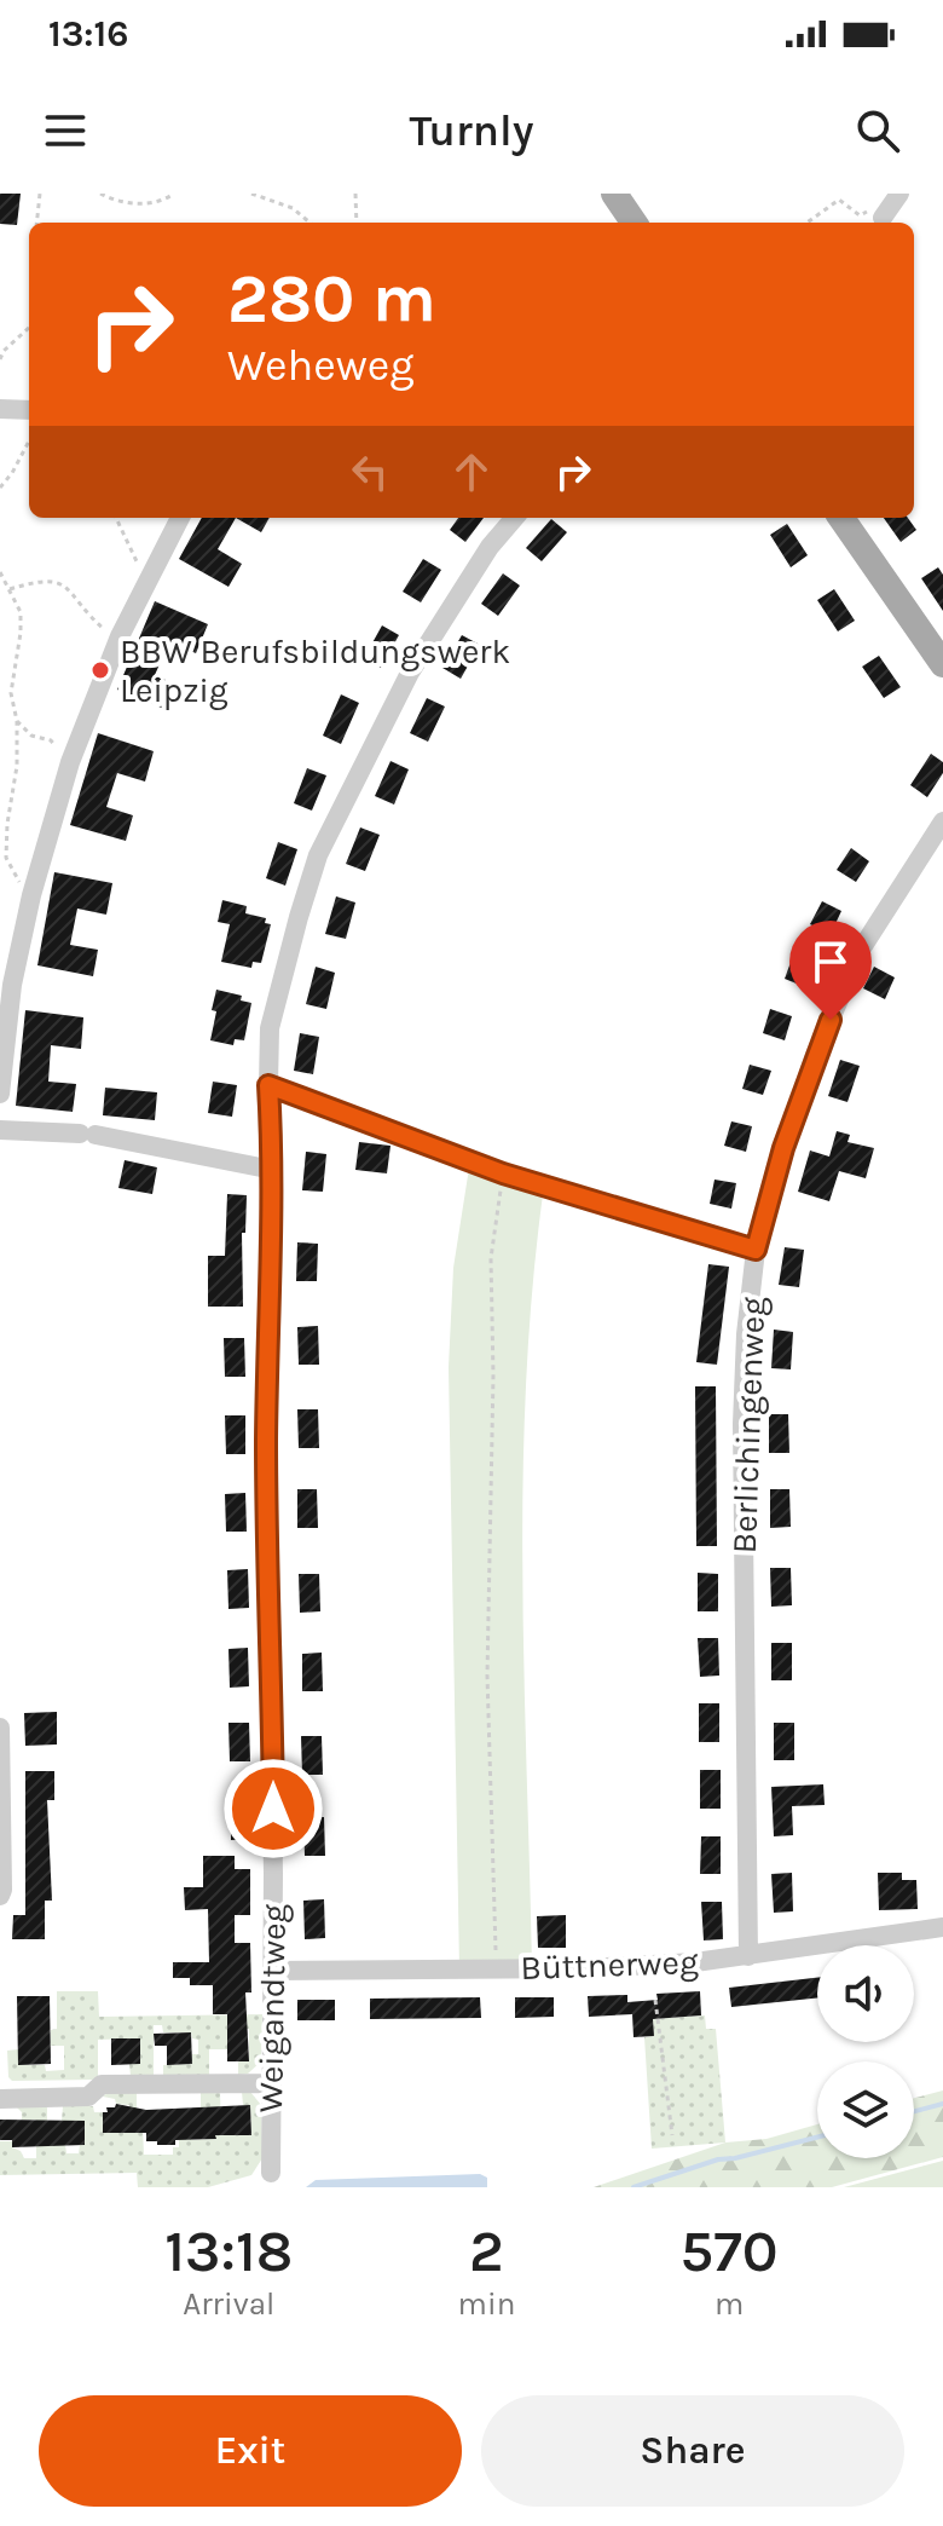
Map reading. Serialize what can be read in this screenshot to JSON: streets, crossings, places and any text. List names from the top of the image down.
{
  "streets": {
    "street": ["Berlichingenweg", "Büttnerweg", "Weigandtweg"]
  },
  "crossings": [
    ["Berlichingenweg", "Büttnerweg"],
    ["Büttnerweg", "Weigandtweg"]
  ],
  "places": ["BBW Berufsbildungswerk Leipzig"],
  "page": {
    "status": "13:16",
    "header": "Turnly",
    "turn": ["280 m", "Weheweg"],
    "eta": [
      "13:18",
      "Arrival",
      "2",
      "min",
      "570",
      "m"
    ],
    "buttons": ["Exit", "Share"]
  }
}
